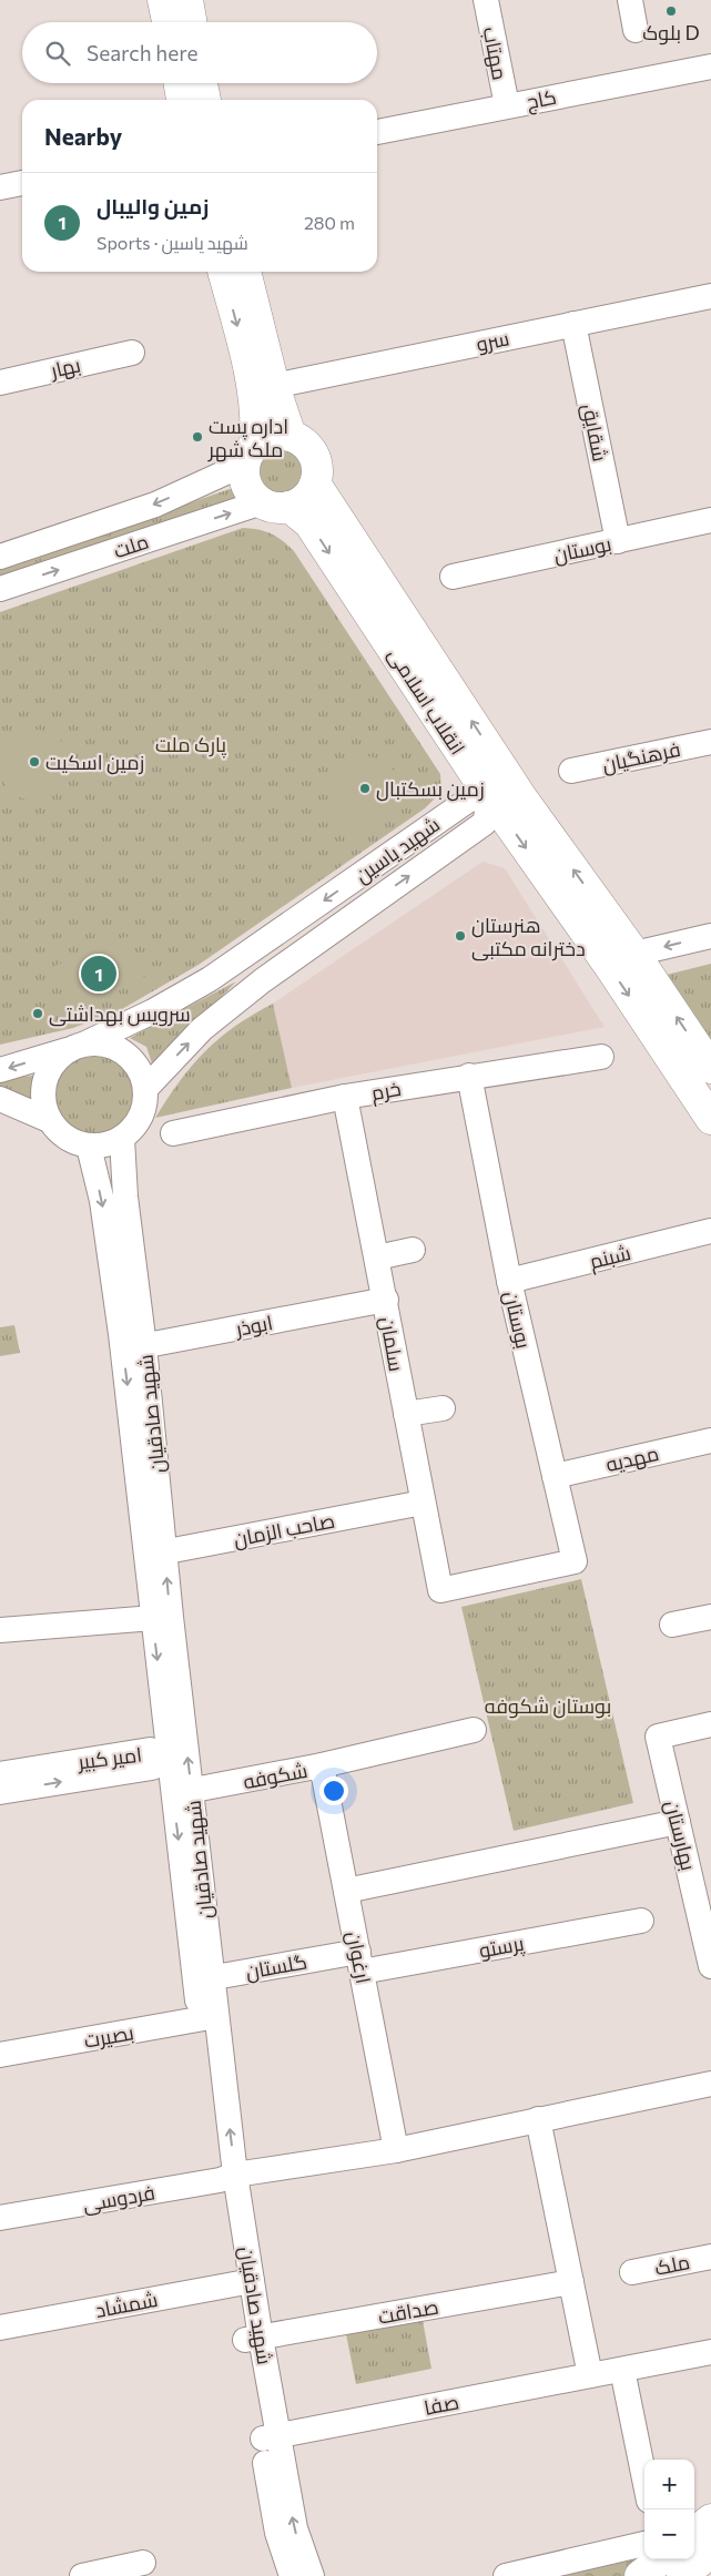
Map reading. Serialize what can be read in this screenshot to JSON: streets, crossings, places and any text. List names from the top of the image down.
{
  "streets": {
    "main road": ["انقلاب اسلامی"],
    "street": [
      "مهتاب",
      "کاج",
      "سرو",
      "بهار",
      "شقایق",
      "ملت",
      "بوستان",
      "فرهنگیان",
      "شهید یاسین",
      "خرم",
      "شبنم",
      "ابوذر",
      "سلمان",
      "شهید صادقیان",
      "مهدیه",
      "صاحب الزمان",
      "امیر کبیر",
      "شکوفه",
      "بهارستان",
      "پرستو",
      "ارغوان",
      "گلستان",
      "بصیرت",
      "فردوسی",
      "ملک",
      "شمشاد",
      "صداقت",
      "صفا"
    ]
  },
  "crossings": [
    ["مهتاب", "کاج"],
    ["سرو", "شقایق"],
    ["شقایق", "بوستان"],
    ["ملت", "انقلاب اسلامی"],
    ["بوستان", "خرم"],
    ["بوستان", "شبنم"],
    ["بوستان", "سلمان"],
    ["بوستان", "مهدیه"],
    ["انقلاب اسلامی", "شهید یاسین"],
    ["شهید یاسین", "شهید صادقیان"],
    ["خرم", "سلمان"],
    ["ابوذر", "سلمان"],
    ["ابوذر", "شهید صادقیان"],
    ["سلمان", "صاحب الزمان"],
    ["شهید صادقیان", "صاحب الزمان"],
    ["شهید صادقیان", "شکوفه"],
    ["شهید صادقیان", "گلستان"],
    ["شهید صادقیان", "بصیرت"],
    ["شهید صادقیان", "فردوسی"],
    ["شهید صادقیان", "شمشاد"],
    ["شهید صادقیان", "صداقت"],
    ["شهید صادقیان", "صفا"],
    ["شکوفه", "ارغوان"],
    ["پرستو", "ارغوان"],
    ["پرستو", "گلستان"],
    ["ارغوان", "گلستان"]
  ],
  "parks": ["پارک ملت", "بوستان شکوفه"],
  "places": [
    "بلوک D",
    "اداره پست ملک شهر",
    "زمین اسکیت",
    "زمین بسکتبال",
    "هنرستان دخترانه مکتبی",
    "سرویس بهداشتی"
  ],
  "page": {
    "search": "Search here",
    "heading": "Nearby",
    "list": [
      {
        "mark": "1",
        "name": "زمین والیبال",
        "note": "Sports · شهید یاسین",
        "value": "280 m"
      }
    ],
    "pins": "1",
    "map_buttons": ["+", "−"]
  }
}
